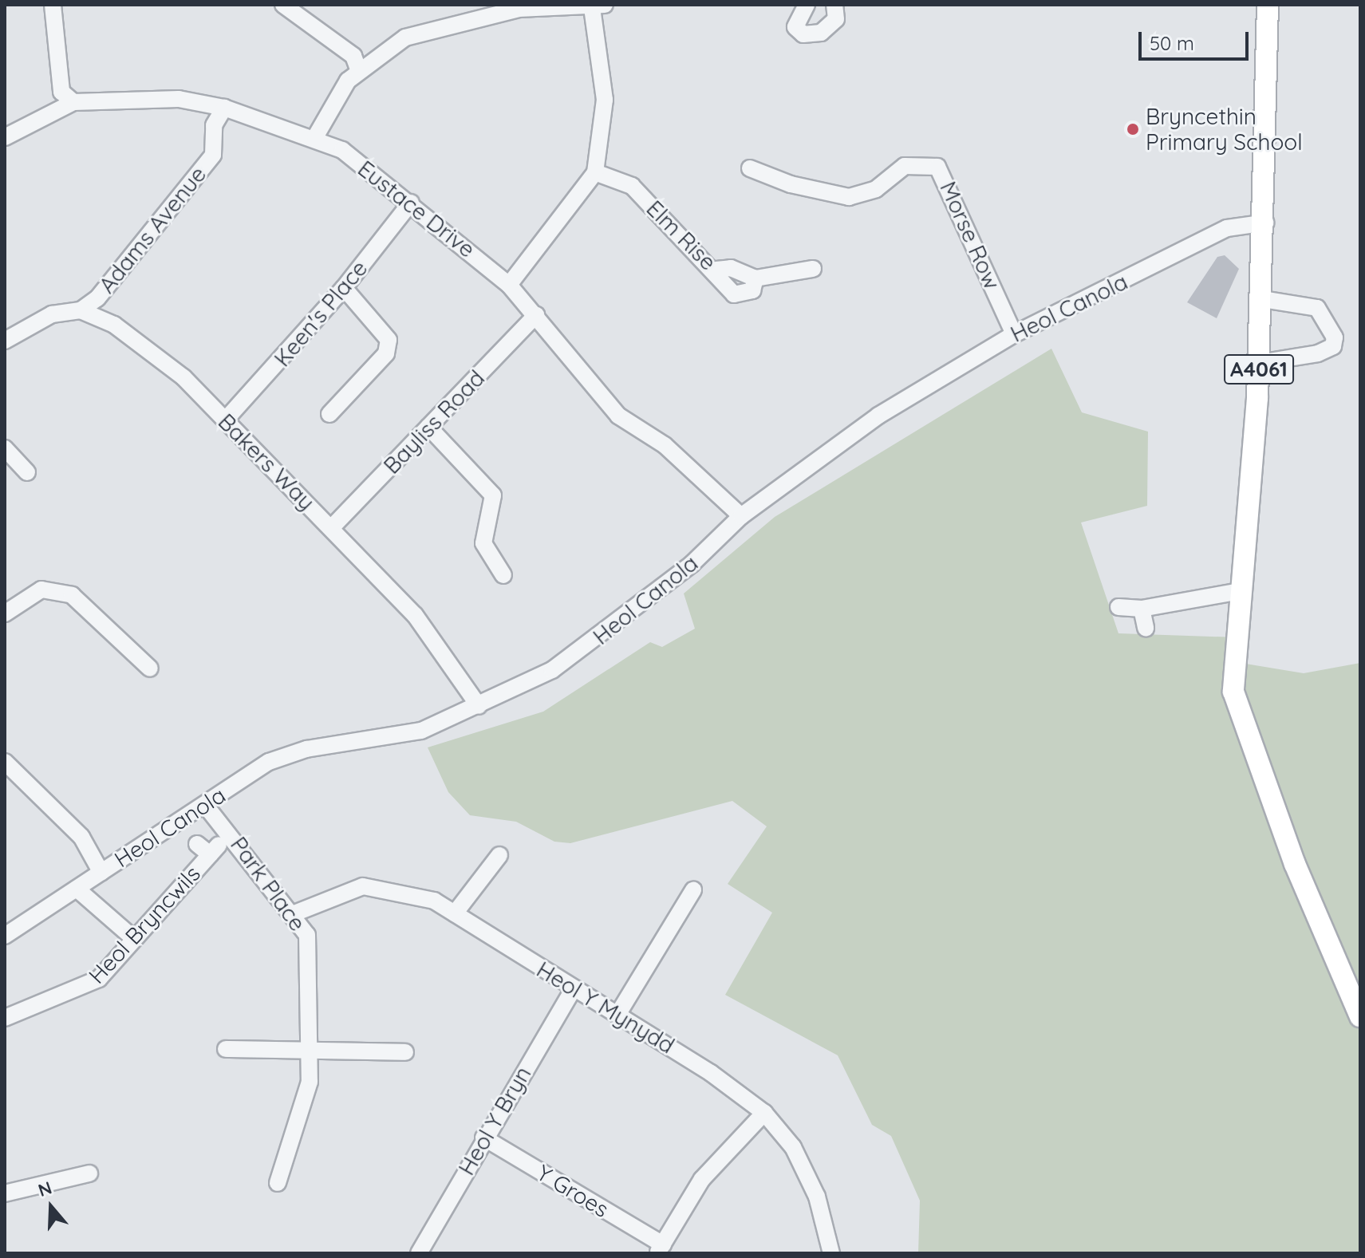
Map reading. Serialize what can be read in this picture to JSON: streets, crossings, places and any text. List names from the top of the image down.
{
  "streets": {
    "main road": ["A4061"],
    "street": [
      "Eustace Drive",
      "Adams Avenue",
      "Elm Rise",
      "Morse Row",
      "Heol Canola",
      "Keen's Place",
      "Bayliss Road",
      "Bakers Way",
      "Park Place",
      "Heol Bryncwils",
      "Heol Y Mynydd",
      "Heol Y Bryn",
      "Y Groes"
    ]
  },
  "crossings": [
    ["Eustace Drive", "Adams Avenue"],
    ["Eustace Drive", "Heol Canola"],
    ["Eustace Drive", "Keen's Place"],
    ["Eustace Drive", "Bayliss Road"],
    ["Adams Avenue", "Bakers Way"],
    ["Morse Row", "Heol Canola"],
    ["Heol Canola", "A4061"],
    ["Heol Canola", "Bakers Way"],
    ["Heol Canola", "Park Place"],
    ["Keen's Place", "Bakers Way"],
    ["Bayliss Road", "Bakers Way"],
    ["Park Place", "Heol Y Mynydd"],
    ["Heol Y Mynydd", "Heol Y Bryn"],
    ["Heol Y Bryn", "Y Groes"]
  ],
  "places": ["Bryncethin Primary School"],
  "scale_bar": "50 m",
  "north": "top"
}
